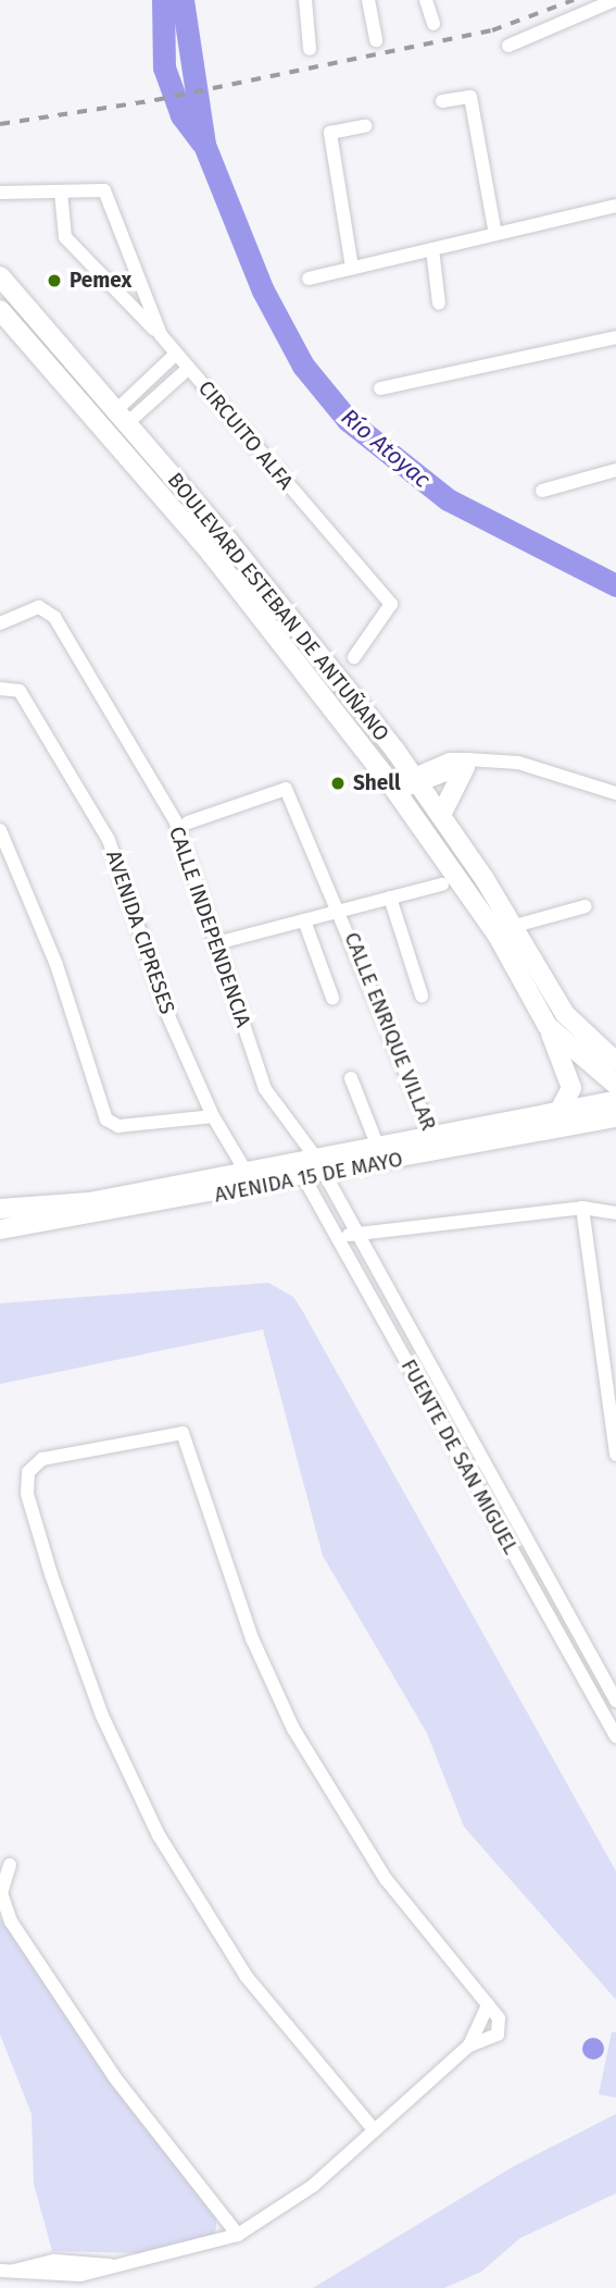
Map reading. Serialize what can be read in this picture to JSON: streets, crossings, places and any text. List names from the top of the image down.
{
  "streets": {
    "main road": ["BOULEVARD ESTEBAN DE ANTUÑANO", "AVENIDA 15 DE MAYO"],
    "street": [
      "CIRCUITO ALFA",
      "CALLE INDEPENDENCIA",
      "AVENIDA CIPRESES",
      "CALLE ENRIQUE VILLAR",
      "FUENTE DE SAN MIGUEL"
    ]
  },
  "crossings": [
    ["CALLE INDEPENDENCIA", "AVENIDA 15 DE MAYO"],
    ["CALLE INDEPENDENCIA", "FUENTE DE SAN MIGUEL"],
    ["AVENIDA CIPRESES", "AVENIDA 15 DE MAYO"],
    ["CALLE ENRIQUE VILLAR", "AVENIDA 15 DE MAYO"],
    ["AVENIDA 15 DE MAYO", "FUENTE DE SAN MIGUEL"]
  ],
  "water": ["Río Atoyac"],
  "places": ["Pemex", "Shell"]
}
